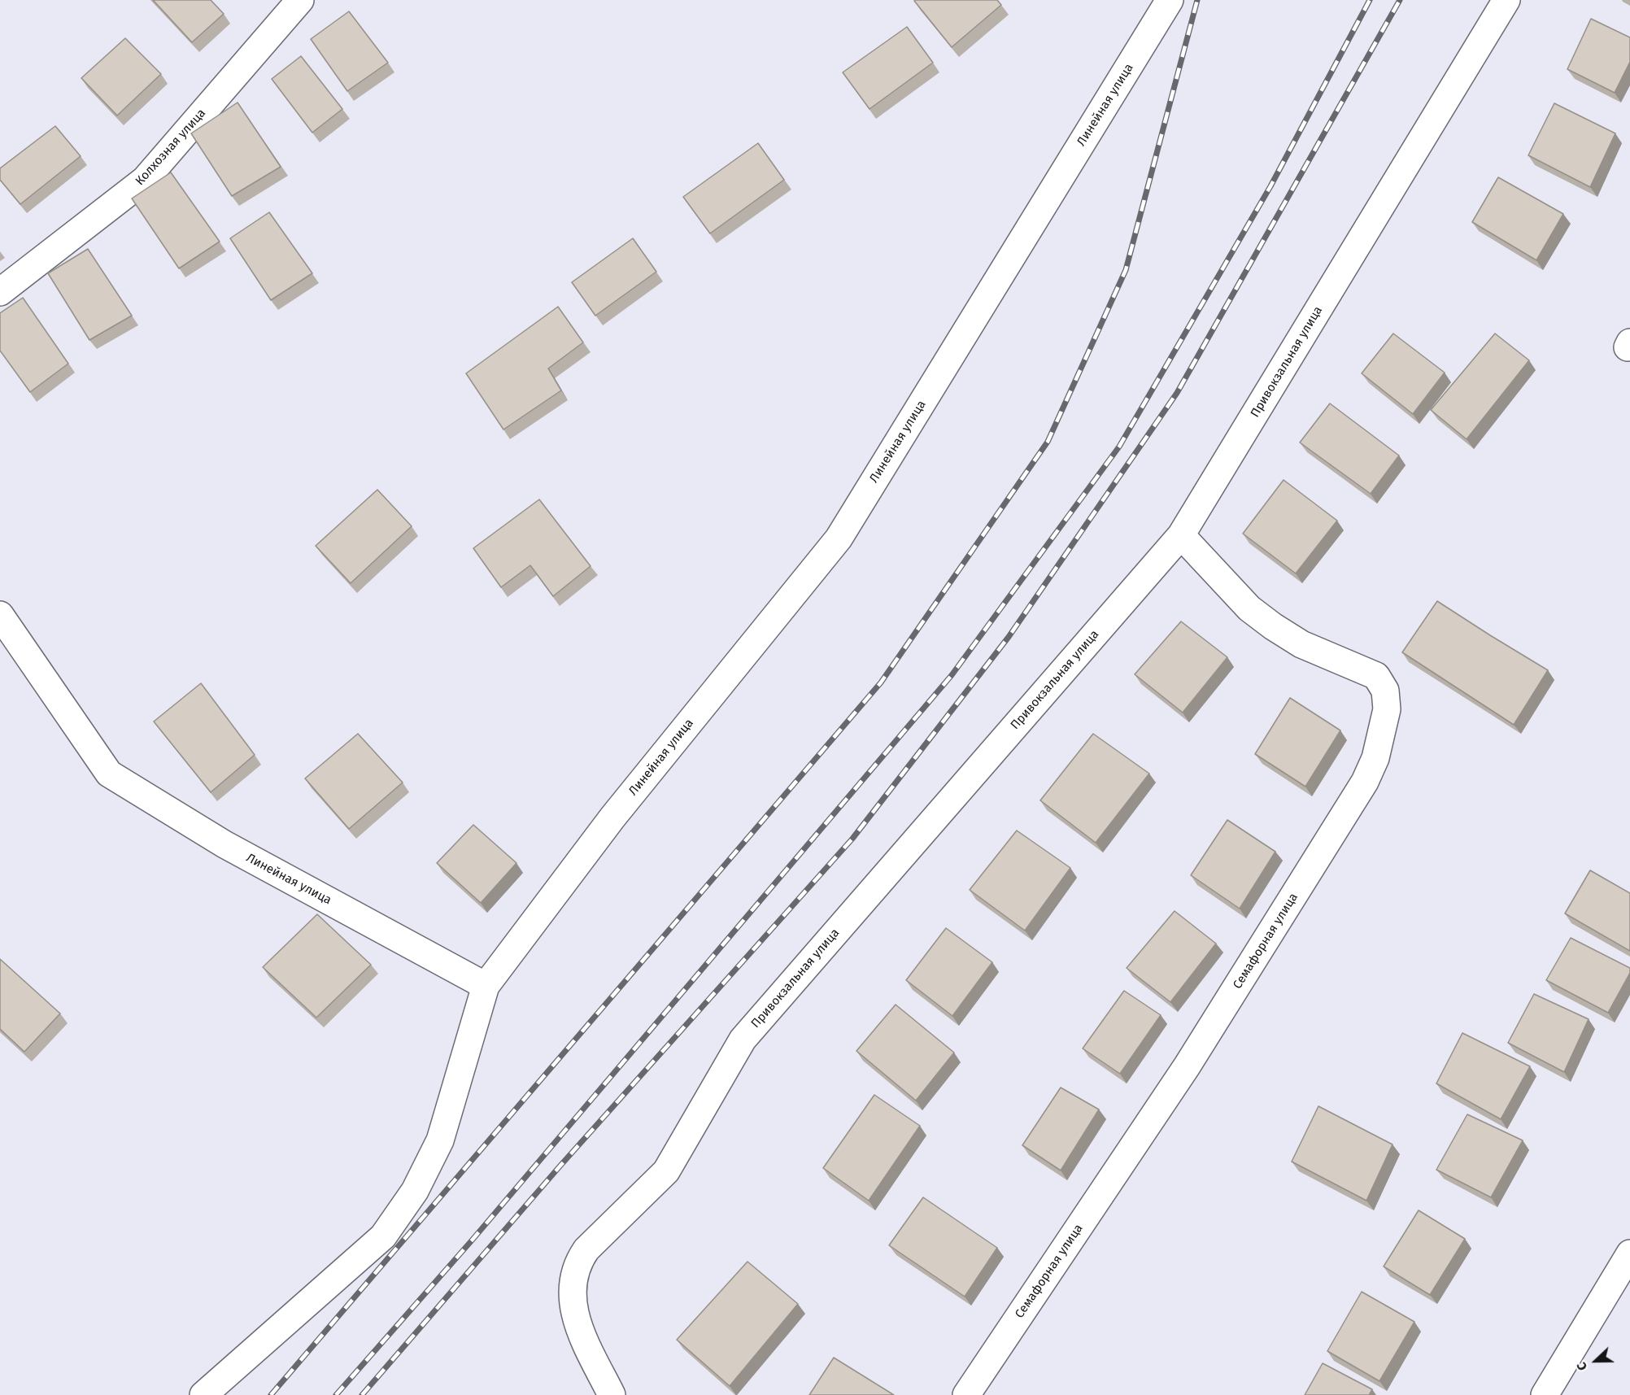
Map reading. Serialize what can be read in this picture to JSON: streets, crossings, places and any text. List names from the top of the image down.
{
  "streets": {
    "street": [
      "Линейная улица",
      "Колхозная улица",
      "Привокзальная улица",
      "Семафорная улица"
    ]
  },
  "crossings": [
    ["Привокзальная улица", "Семафорная улица"]
  ],
  "north": "left"
}
